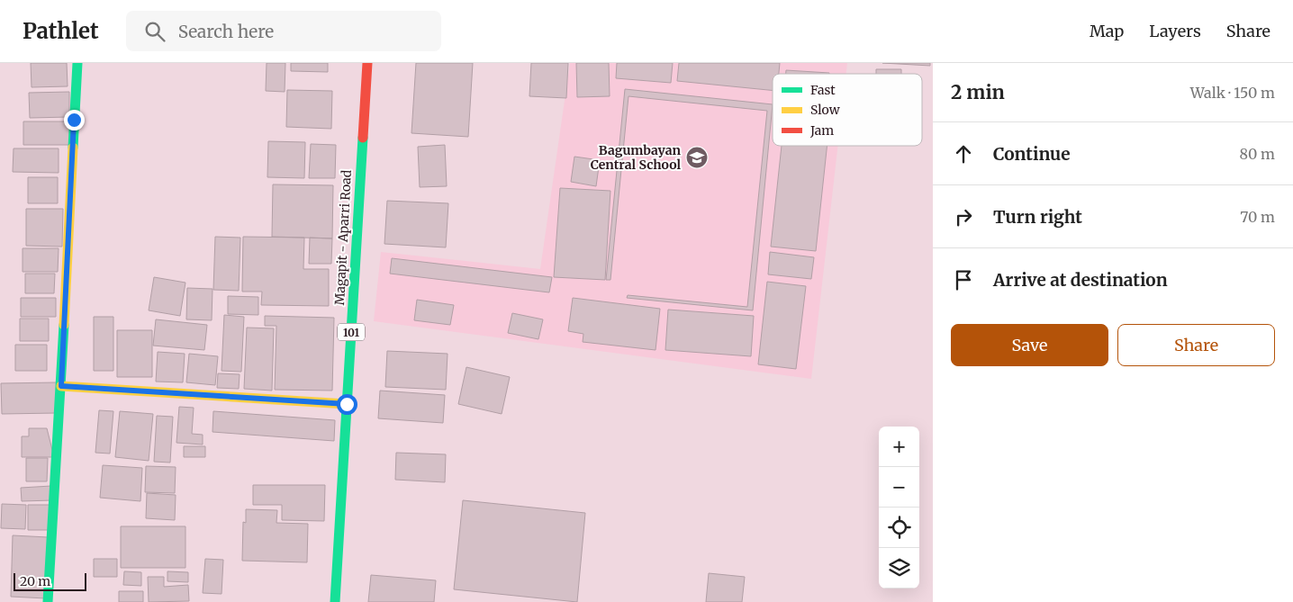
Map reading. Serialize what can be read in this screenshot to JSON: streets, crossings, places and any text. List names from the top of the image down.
{
  "streets": {
    "street": ["Magapit - Aparri Road", "101"]
  },
  "places": {
    "school or university": ["Bagumbayan Central School"]
  },
  "legend": ["Fast", "Slow", "Jam"],
  "scale_bar": "20 m",
  "page": {
    "header": "Pathlet",
    "search": "Search here",
    "nav": ["Map", "Layers", "Share"],
    "heading": ["2 min", "Walk · 150 m"],
    "list": [
      ["Continue", "80 m"],
      ["Turn right", "70 m"],
      "Arrive at destination"
    ],
    "buttons": ["Save", "Share"],
    "map_buttons": ["+", "−"],
    "scale": "20 m"
  }
}
